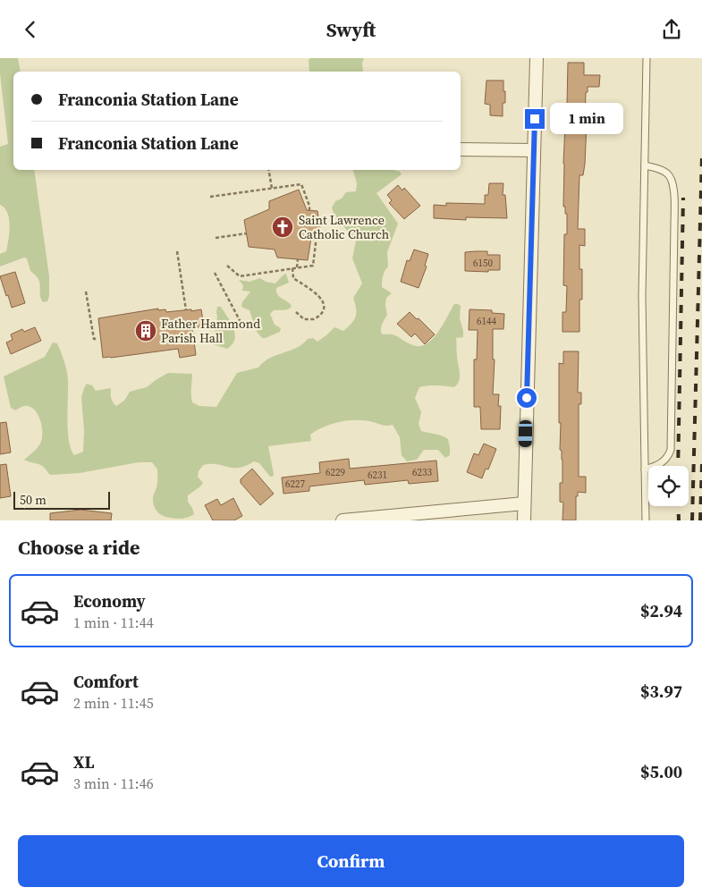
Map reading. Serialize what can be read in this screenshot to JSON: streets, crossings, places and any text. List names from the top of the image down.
{
  "places": {
    "church": ["Saint Lawrence Catholic Church"],
    "building": ["Father Hammond Parish Hall"]
  },
  "house_numbers": [
    "6150",
    "6144",
    "6229",
    "6233",
    "6231",
    "6227"
  ],
  "scale_bar": "50 m",
  "page": {
    "header": "Swyft",
    "banner": ["Franconia Station Lane", "Franconia Station Lane"],
    "bubble": "1 min",
    "scale": "50 m",
    "heading": "Choose a ride",
    "list": [
      {
        "name": "Economy",
        "note": "1 min · 11:44",
        "value": "$2.94"
      },
      {
        "name": "Comfort",
        "note": "2 min · 11:45",
        "value": "$3.97"
      },
      {
        "name": "XL",
        "note": "3 min · 11:46",
        "value": "$5.00"
      }
    ],
    "buttons": "Confirm"
  }
}
